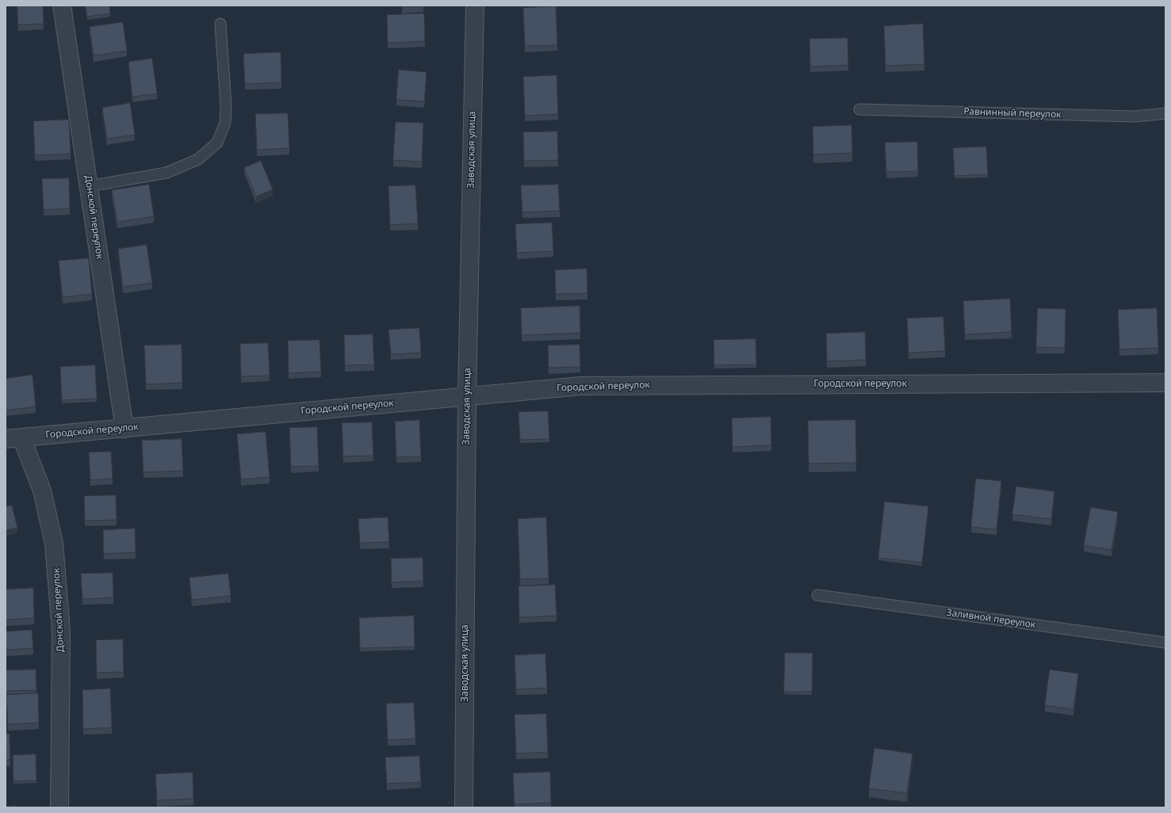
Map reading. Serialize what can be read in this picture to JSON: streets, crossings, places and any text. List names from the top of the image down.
{
  "streets": {
    "street": ["Заводская улица", "Донской переулок", "Городской переулок"],
    "lane": ["Равнинный переулок", "Заливной переулок"]
  },
  "crossings": [
    ["Заводская улица", "Городской переулок"],
    ["Донской переулок", "Городской переулок"]
  ]
}
